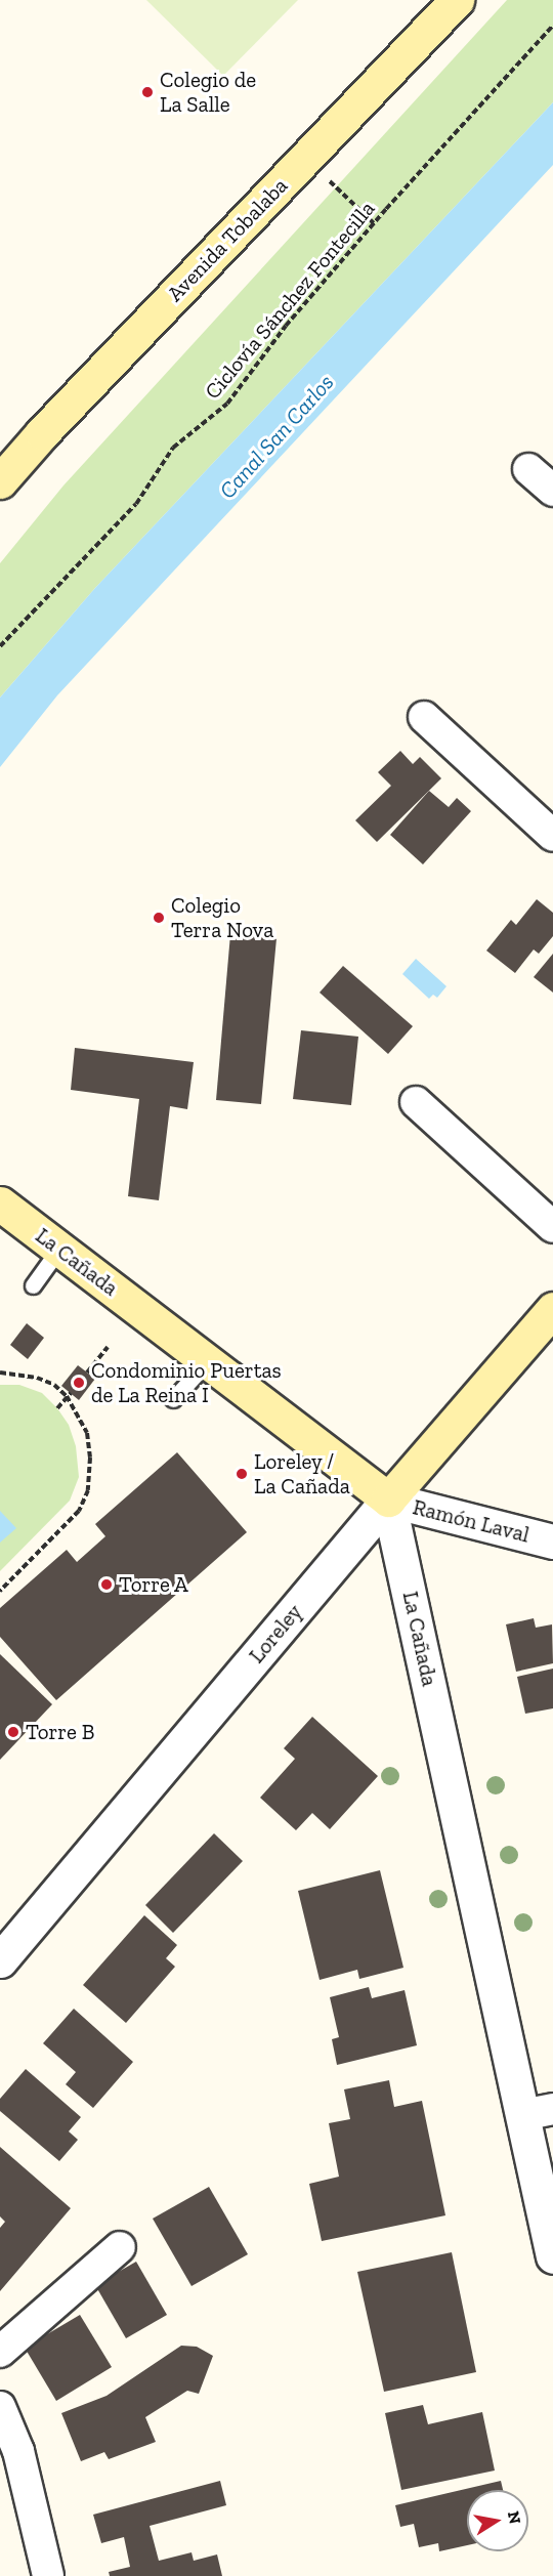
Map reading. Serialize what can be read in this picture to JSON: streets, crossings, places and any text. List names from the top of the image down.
{
  "streets": {
    "main road": ["Avenida Tobalaba", "La Cañada", "Loreley"],
    "street": ["Ramón Laval"],
    "path": ["Ciclovía Sánchez Fontecilla"]
  },
  "crossings": [
    ["La Cañada", "Ramón Laval"],
    ["La Cañada", "Loreley"],
    ["Ramón Laval", "Loreley"]
  ],
  "water": ["Canal San Carlos"],
  "places": [
    "Colegio de La Salle",
    "Colegio Terra Nova",
    "Condominio Puertas de La Reina I",
    "Loreley / La Cañada",
    "Torre A",
    "Torre B"
  ],
  "north": "right"
}
